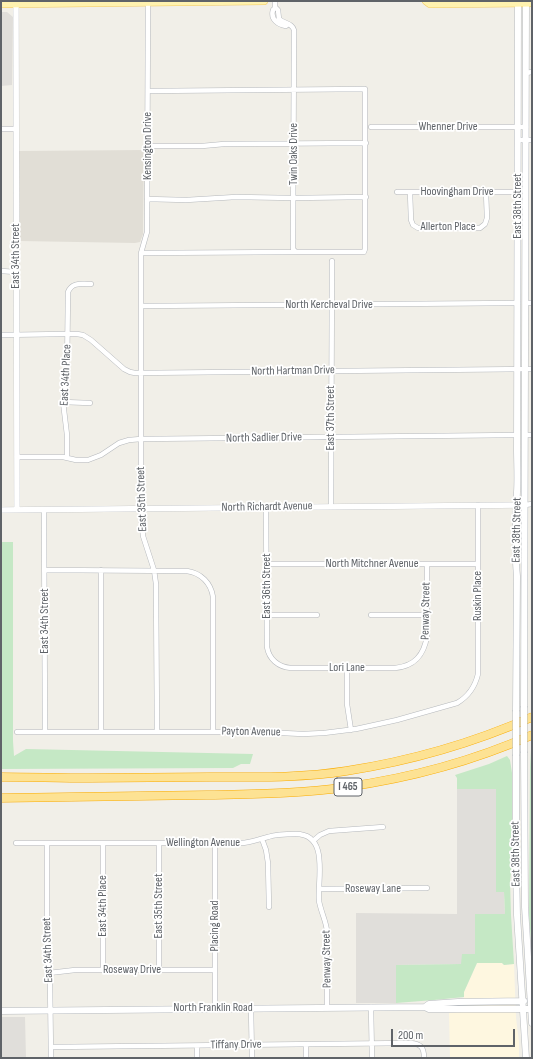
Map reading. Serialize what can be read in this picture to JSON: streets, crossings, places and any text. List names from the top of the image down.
{
  "streets": {
    "highway": ["I 465"],
    "main road": ["East 38th Street", "North Franklin Road"],
    "street": [
      "Whenner Drive",
      "Kensington Drive",
      "Twin Oaks Drive",
      "Hoovingham Drive",
      "Allerton Place",
      "East 34th Street",
      "North Kercheval Drive",
      "North Hartman Drive",
      "East 34th Place",
      "East 37th Street",
      "North Sadlier Drive",
      "East 35th Street",
      "North Richardt Avenue",
      "North Mitchner Avenue",
      "East 36th Street",
      "Ruskin Place",
      "Penway Street",
      "Lori Lane",
      "Payton Avenue",
      "Wellington Avenue",
      "Roseway Lane",
      "Placing Road",
      "Roseway Drive",
      "Tiffany Drive"
    ]
  },
  "crossings": [
    ["Whenner Drive", "East 38th Street"],
    ["Kensington Drive", "East 35th Street"],
    ["Hoovingham Drive", "East 38th Street"],
    ["Hoovingham Drive", "Allerton Place"],
    ["East 38th Street", "North Kercheval Drive"],
    ["East 38th Street", "North Hartman Drive"],
    ["East 38th Street", "North Sadlier Drive"],
    ["East 38th Street", "North Richardt Avenue"],
    ["East 38th Street", "North Franklin Road"],
    ["East 34th Street", "North Hartman Drive"],
    ["East 34th Street", "North Sadlier Drive"],
    ["East 34th Street", "North Richardt Avenue"],
    ["East 34th Street", "Payton Avenue"],
    ["East 34th Street", "Wellington Avenue"],
    ["East 34th Street", "Roseway Drive"],
    ["East 34th Street", "North Franklin Road"],
    ["East 34th Street", "Tiffany Drive"],
    ["North Kercheval Drive", "East 37th Street"],
    ["North Kercheval Drive", "East 35th Street"],
    ["North Hartman Drive", "East 34th Place"],
    ["North Hartman Drive", "East 37th Street"],
    ["North Hartman Drive", "East 35th Street"],
    ["East 34th Place", "North Sadlier Drive"],
    ["East 34th Place", "Wellington Avenue"],
    ["East 34th Place", "Roseway Drive"],
    ["East 37th Street", "North Sadlier Drive"],
    ["East 37th Street", "North Richardt Avenue"],
    ["North Sadlier Drive", "East 35th Street"],
    ["East 35th Street", "North Richardt Avenue"],
    ["East 35th Street", "Payton Avenue"],
    ["East 35th Street", "Wellington Avenue"],
    ["East 35th Street", "Roseway Drive"],
    ["North Richardt Avenue", "East 36th Street"],
    ["North Richardt Avenue", "Ruskin Place"],
    ["North Mitchner Avenue", "East 36th Street"],
    ["North Mitchner Avenue", "Ruskin Place"],
    ["North Mitchner Avenue", "Penway Street"],
    ["East 36th Street", "Lori Lane"],
    ["Ruskin Place", "Payton Avenue"],
    ["Penway Street", "Lori Lane"],
    ["Penway Street", "Wellington Avenue"],
    ["Penway Street", "Roseway Lane"],
    ["Penway Street", "North Franklin Road"],
    ["Wellington Avenue", "Placing Road"],
    ["Placing Road", "Roseway Drive"],
    ["Placing Road", "North Franklin Road"]
  ],
  "scale_bar": "200 m"
}
